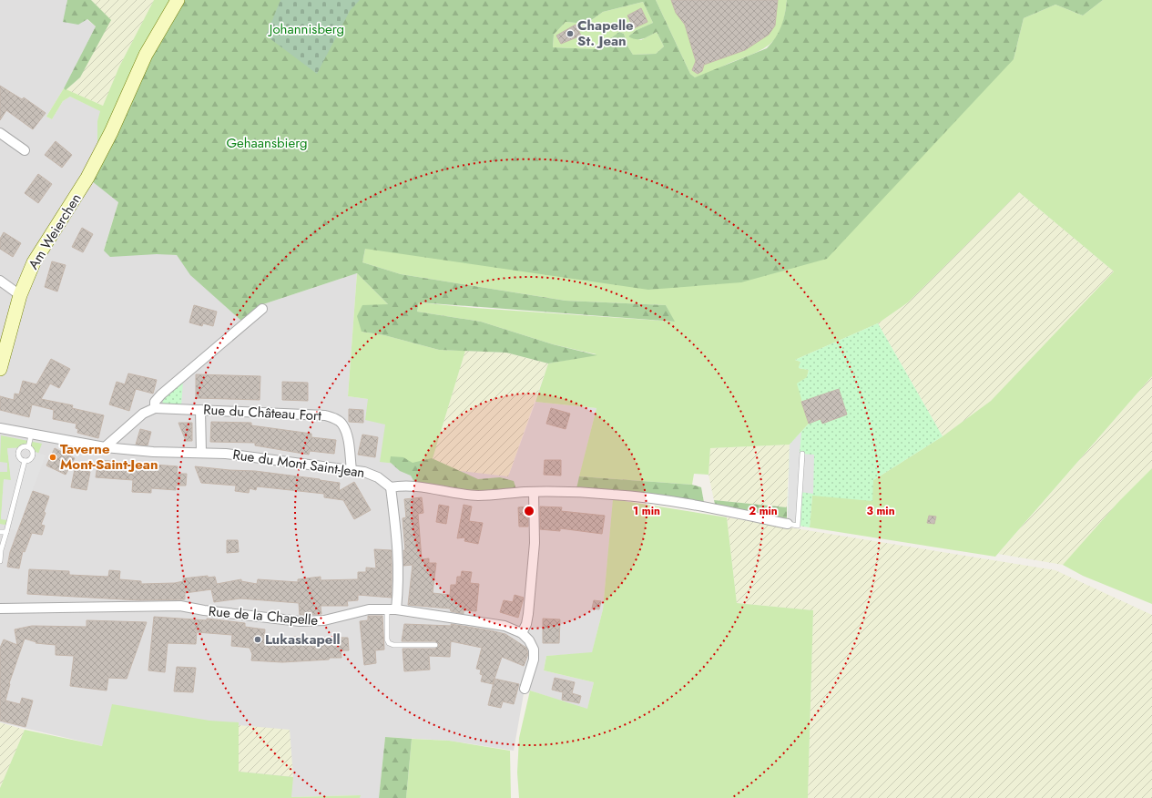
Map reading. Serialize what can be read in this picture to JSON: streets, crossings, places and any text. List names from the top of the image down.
{
  "streets": {
    "main road": ["Am Weierchen"],
    "street": ["Rue du Château Fort", "Rue du Mont Saint-Jean", "Rue de la Chapelle"]
  },
  "crossings": [
    ["Rue du Château Fort", "Rue du Mont Saint-Jean"]
  ],
  "parks": ["Johannisberg", "Gehaansbierg"],
  "places": ["Chapelle St. Jean", "Taverne Mont-Saint-Jean", "Lukaskapell"],
  "rings": ["1 min", "2 min", "3 min"]
}
